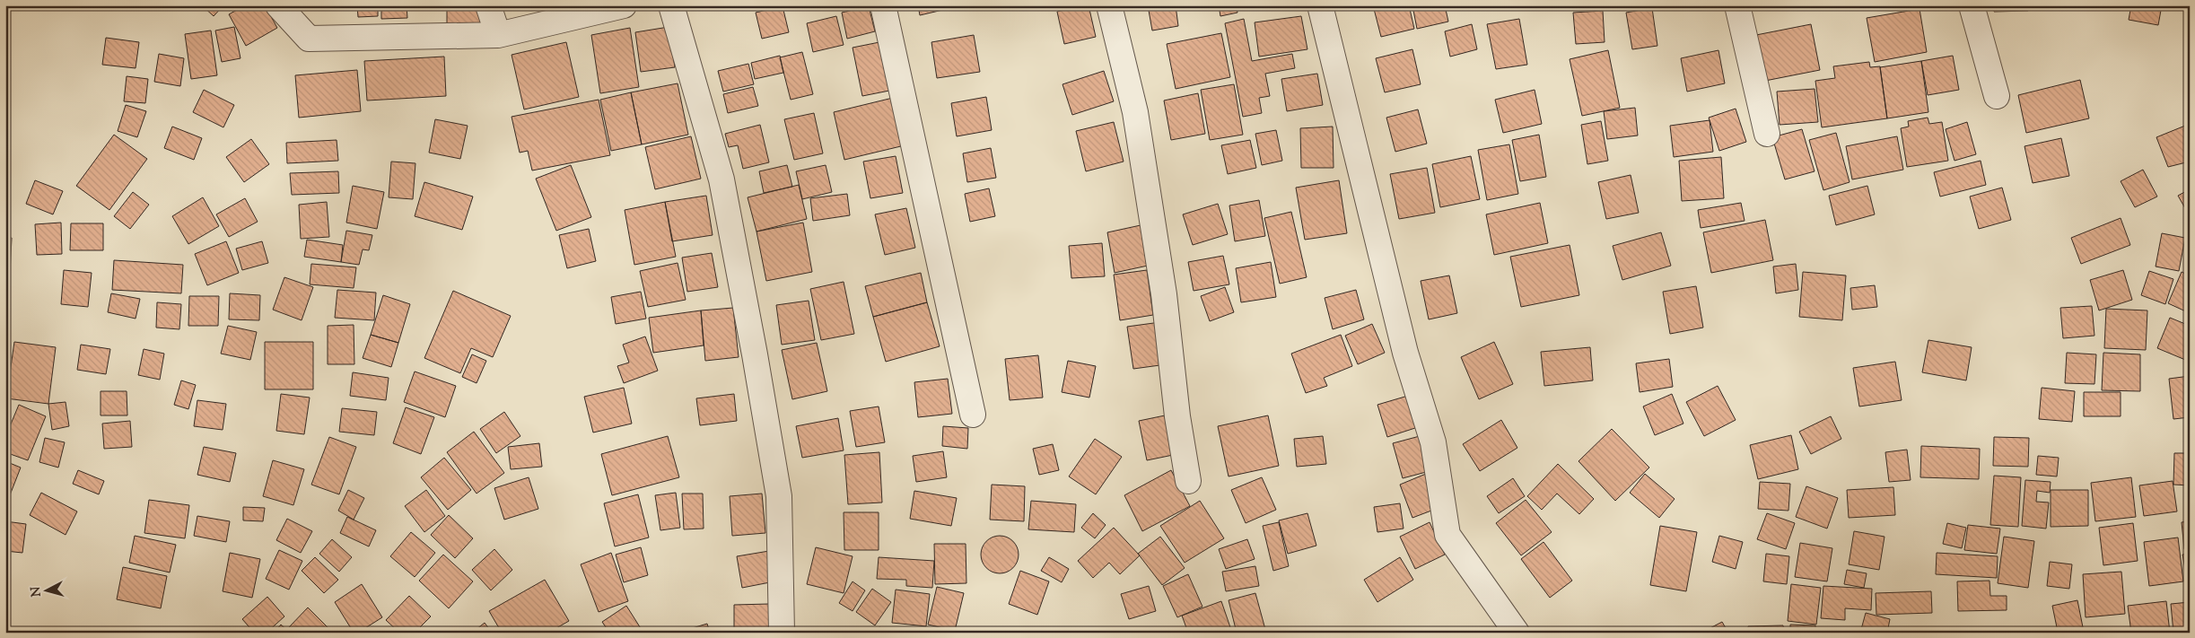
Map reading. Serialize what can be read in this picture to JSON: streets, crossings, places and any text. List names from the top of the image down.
{
  "north": "left"
}
